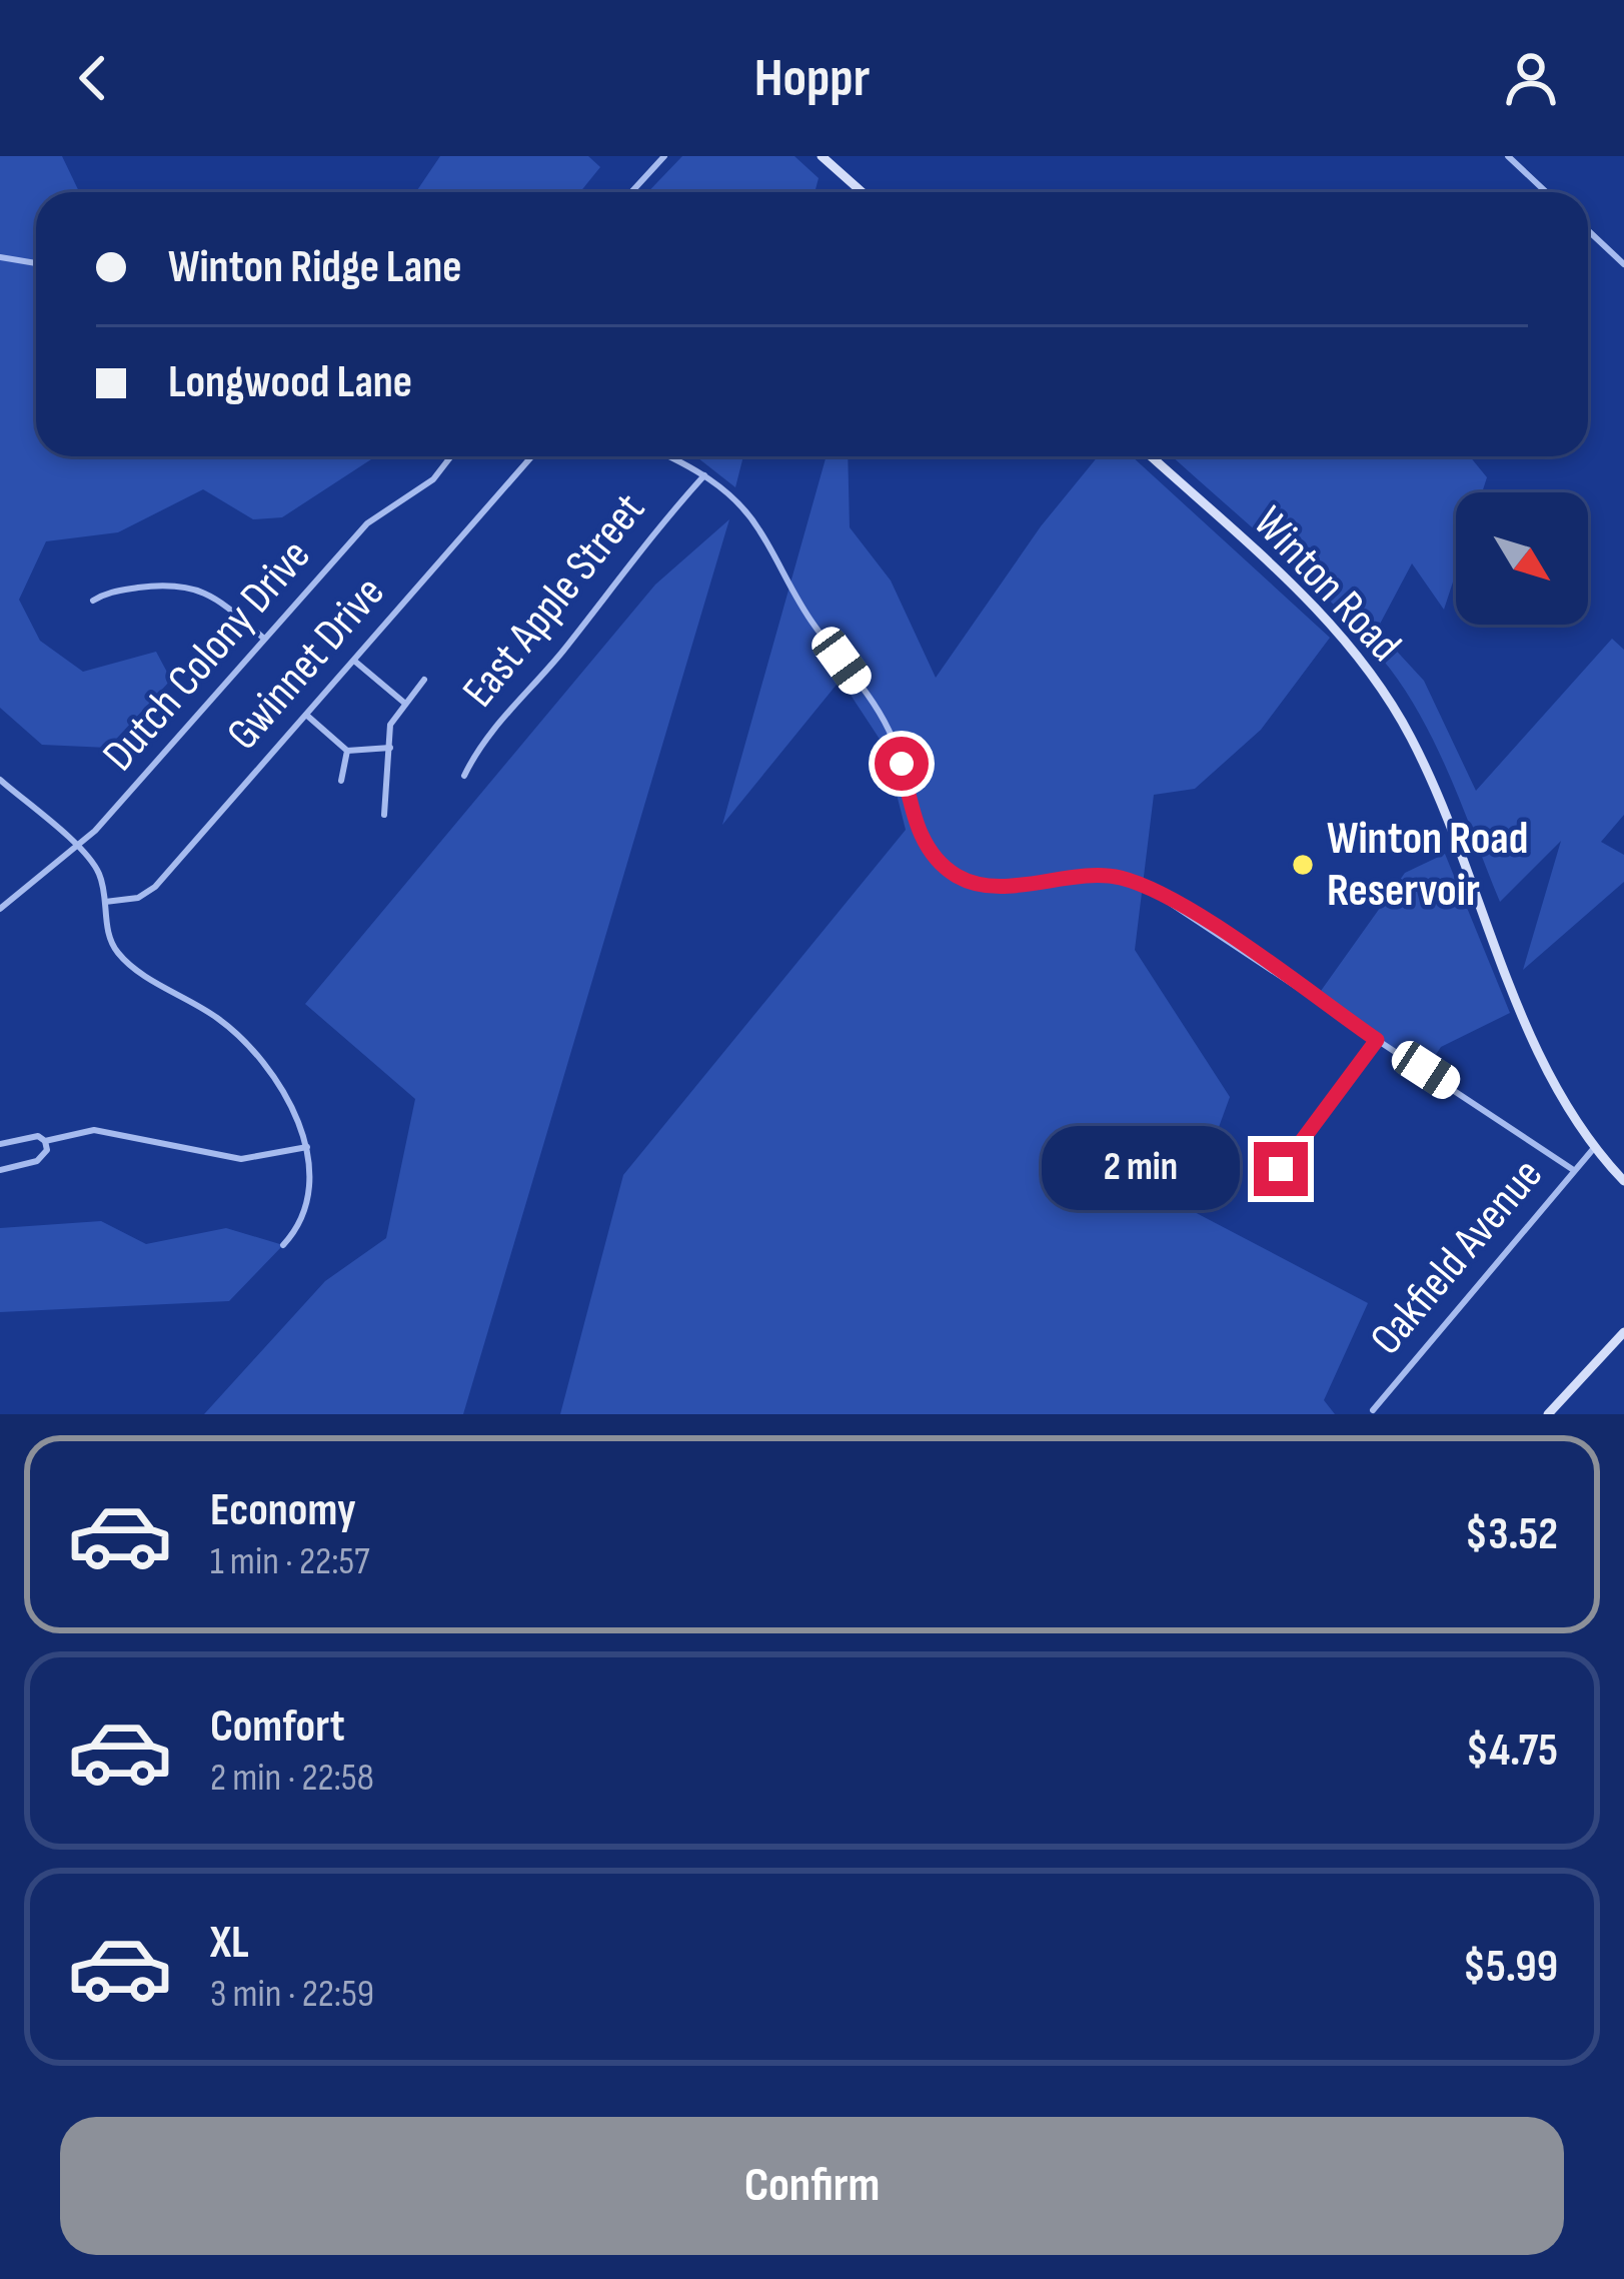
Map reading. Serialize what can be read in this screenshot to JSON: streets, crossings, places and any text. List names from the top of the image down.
{
  "streets": {
    "main road": ["Winton Road"],
    "street": [
      "East Apple Street",
      "Dutch Colony Drive",
      "Gwinnet Drive",
      "Oakfield Avenue"
    ]
  },
  "crossings": [
    ["Winton Road", "Oakfield Avenue"]
  ],
  "places": ["Winton Road Reservoir"],
  "north": "bottom right",
  "page": {
    "header": "Hoppr",
    "banner": ["Winton Ridge Lane", "Longwood Lane"],
    "bubble": "2 min",
    "list": [
      {
        "name": "Economy",
        "note": "1 min · 22:57",
        "value": "$3.52"
      },
      {
        "name": "Comfort",
        "note": "2 min · 22:58",
        "value": "$4.75"
      },
      {
        "name": "XL",
        "note": "3 min · 22:59",
        "value": "$5.99"
      }
    ],
    "buttons": "Confirm"
  }
}
